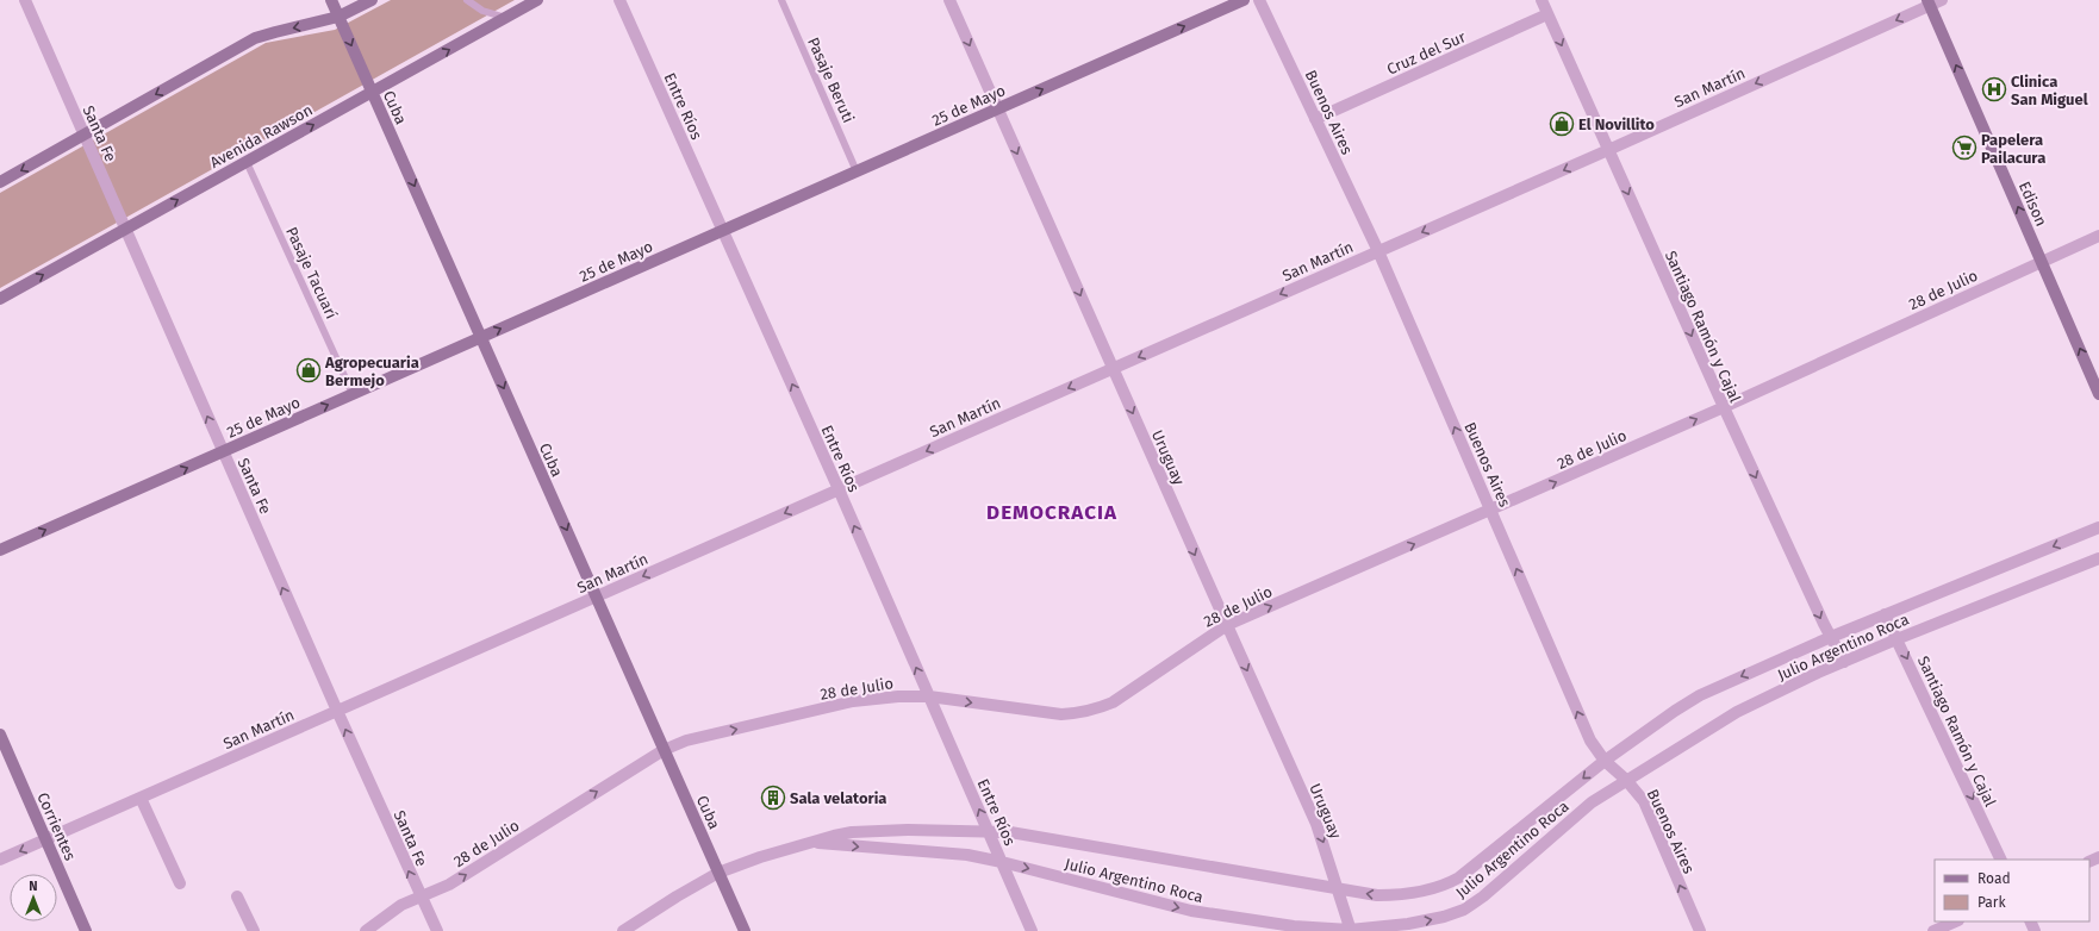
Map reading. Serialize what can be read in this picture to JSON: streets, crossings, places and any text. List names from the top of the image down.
{
  "streets": {
    "street": [
      "Cruz del Sur",
      "San Martín",
      "25 de Mayo",
      "Entre Ríos",
      "Cuba",
      "Buenos Aires",
      "Santa Fe",
      "Avenida Rawson",
      "Edison",
      "28 de Julio",
      "Santiago Ramón y Cajal",
      "Uruguay",
      "Julio Argentino Roca",
      "Corrientes"
    ],
    "lane": ["Pasaje Beruti", "Pasaje Tacuarí"]
  },
  "crossings": [
    ["Cruz del Sur", "Buenos Aires"],
    ["Cruz del Sur", "Santiago Ramón y Cajal"],
    ["Pasaje Beruti", "25 de Mayo"],
    ["San Martín", "Entre Ríos"],
    ["San Martín", "Cuba"],
    ["San Martín", "Buenos Aires"],
    ["San Martín", "Santa Fe"],
    ["San Martín", "Edison"],
    ["San Martín", "Santiago Ramón y Cajal"],
    ["San Martín", "Uruguay"],
    ["San Martín", "Corrientes"],
    ["25 de Mayo", "Entre Ríos"],
    ["25 de Mayo", "Cuba"],
    ["25 de Mayo", "Santa Fe"],
    ["25 de Mayo", "Pasaje Tacuarí"],
    ["25 de Mayo", "Uruguay"],
    ["Entre Ríos", "28 de Julio"],
    ["Entre Ríos", "Julio Argentino Roca"],
    ["Cuba", "Avenida Rawson"],
    ["Cuba", "28 de Julio"],
    ["Cuba", "Julio Argentino Roca"],
    ["Buenos Aires", "28 de Julio"],
    ["Buenos Aires", "Julio Argentino Roca"],
    ["Santa Fe", "Avenida Rawson"],
    ["Santa Fe", "28 de Julio"],
    ["Avenida Rawson", "Pasaje Tacuarí"],
    ["Edison", "28 de Julio"],
    ["28 de Julio", "Santiago Ramón y Cajal"],
    ["28 de Julio", "Uruguay"],
    ["Santiago Ramón y Cajal", "Julio Argentino Roca"],
    ["Uruguay", "Julio Argentino Roca"]
  ],
  "one_way": [
    "San Martín",
    "25 de Mayo",
    "Entre Ríos",
    "Cuba",
    "Buenos Aires",
    "Santa Fe",
    "Edison",
    "28 de Julio",
    "Santiago Ramón y Cajal",
    "Uruguay"
  ],
  "districts": ["DEMOCRACIA"],
  "places": {
    "hospital": ["Clinica San Miguel"],
    "shop": ["El Novillito", "Agropecuaria Bermejo"],
    "supermarket": ["Papelera Pailacura"],
    "building": ["Sala velatoria"]
  },
  "legend": ["Road", "Park"],
  "north": "top"
}
